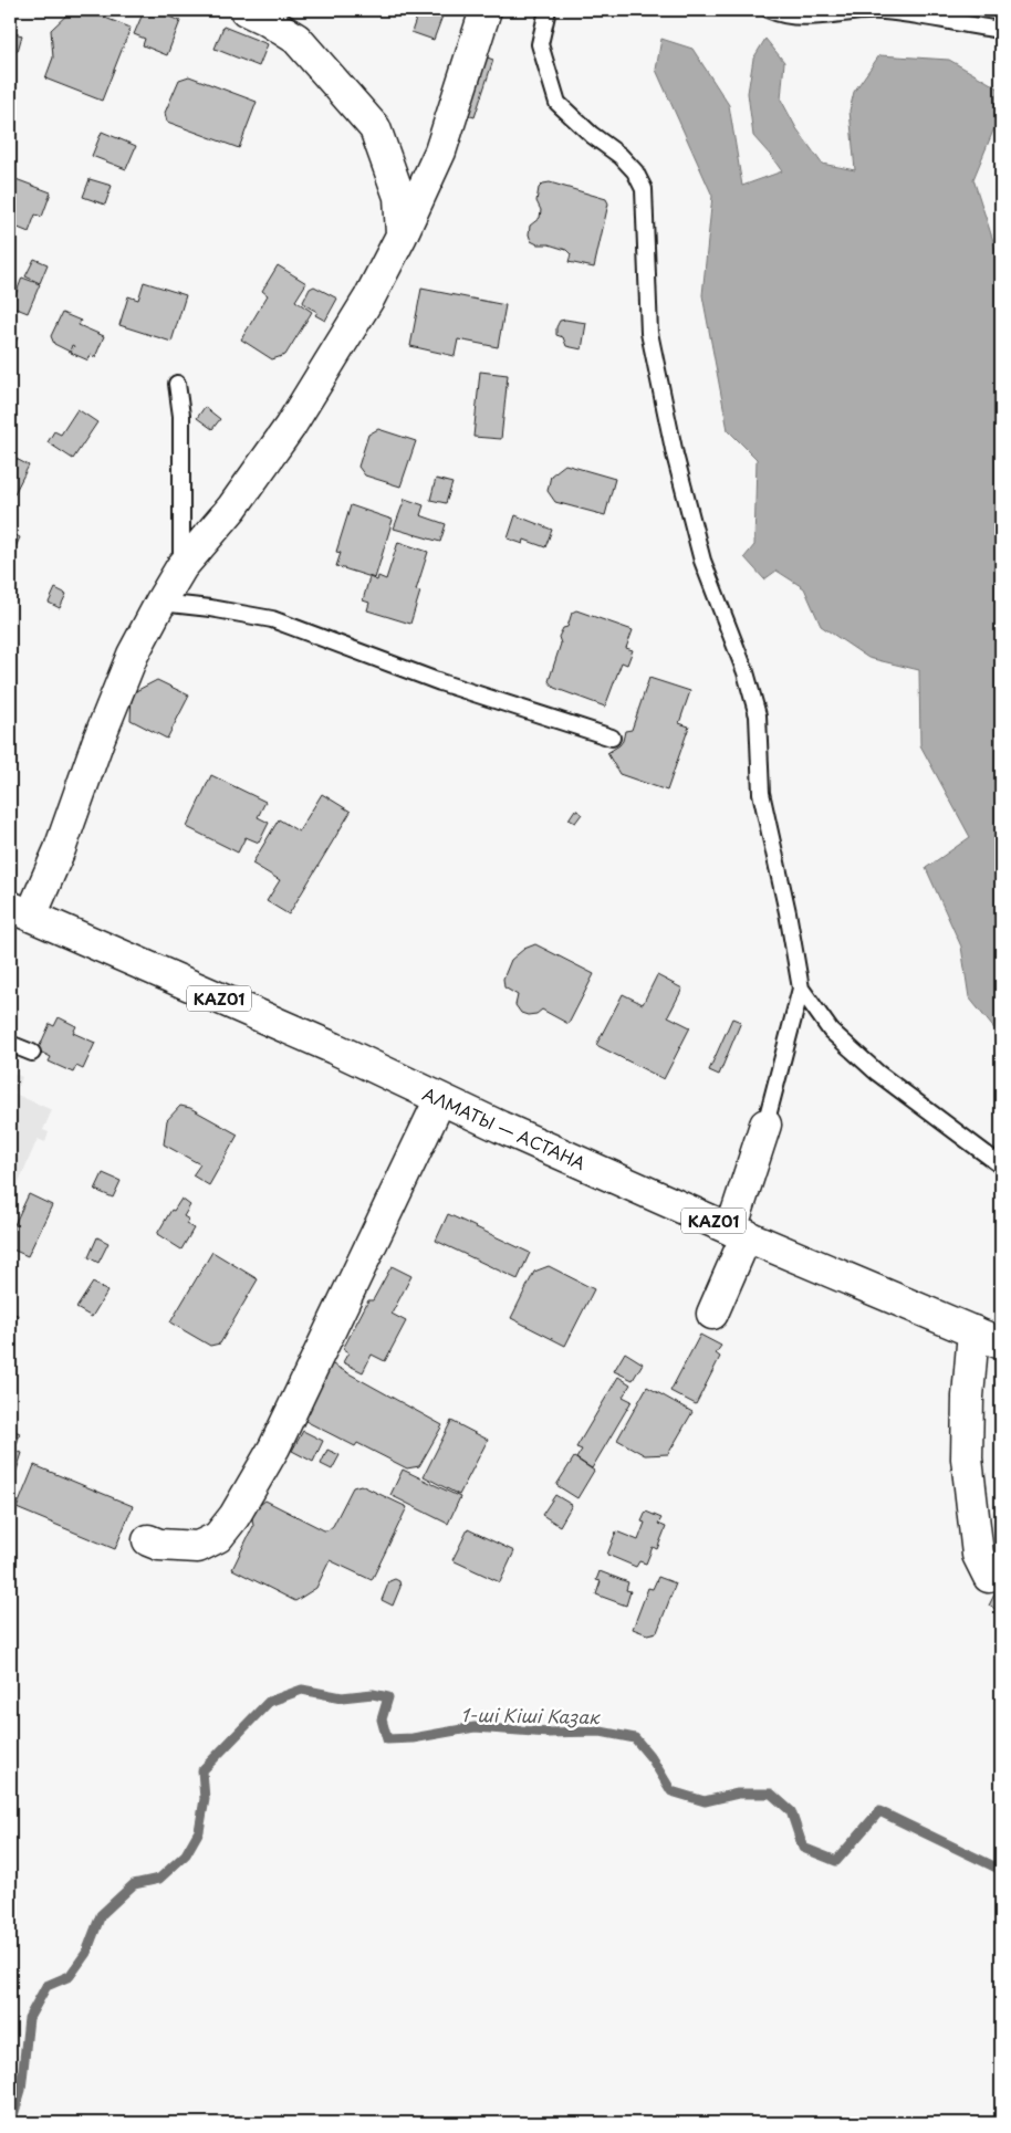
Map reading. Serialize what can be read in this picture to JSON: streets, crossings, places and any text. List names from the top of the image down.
{
  "streets": {
    "main road": ["KАZ01", "АЛМАТЫ — АСТАНА"]
  },
  "water": ["1-ші Кіші Казак"]
}
